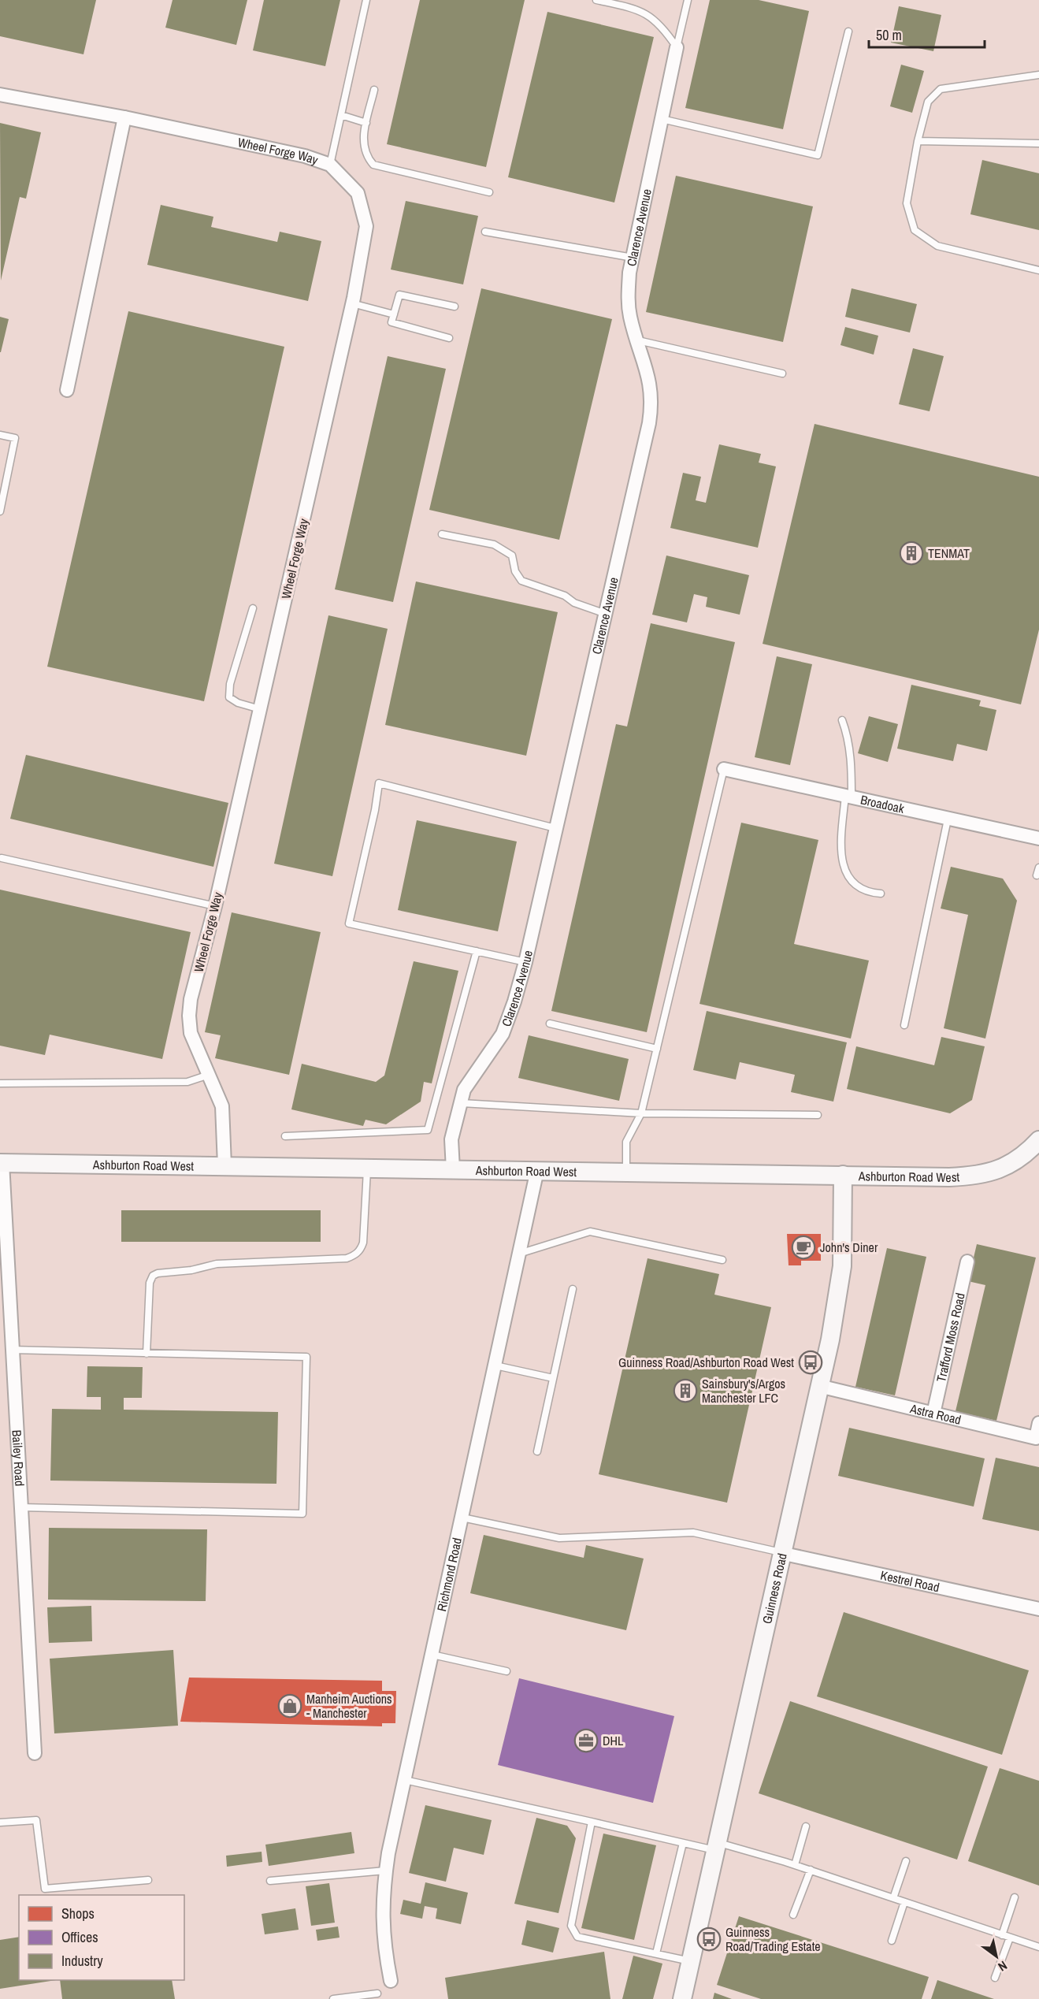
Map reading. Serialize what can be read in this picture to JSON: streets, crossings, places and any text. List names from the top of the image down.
{
  "streets": {
    "main road": ["Ashburton Road West", "Guinness Road"],
    "street": [
      "Wheel Forge Way",
      "Clarence Avenue",
      "Broadoak",
      "Trafford Moss Road",
      "Astra Road",
      "Bailey Road",
      "Richmond Road",
      "Kestrel Road"
    ]
  },
  "crossings": [
    ["Wheel Forge Way", "Ashburton Road West"],
    ["Clarence Avenue", "Ashburton Road West"],
    ["Ashburton Road West", "Bailey Road"],
    ["Ashburton Road West", "Richmond Road"],
    ["Ashburton Road West", "Guinness Road"],
    ["Trafford Moss Road", "Astra Road"],
    ["Astra Road", "Guinness Road"],
    ["Kestrel Road", "Guinness Road"]
  ],
  "places": {
    "building": ["TENMAT", "Sainsbury's/Argos Manchester LFC"],
    "cafe": ["John's Diner"],
    "bus stop": ["Guinness Road/Ashburton Road West", "Guinness Road/Trading Estate"],
    "shop": ["Manheim Auctions - Manchester"],
    "office": ["DHL"]
  },
  "legend": ["Shops", "Offices", "Industry"],
  "scale_bar": "50 m",
  "north": "bottom right"
}
